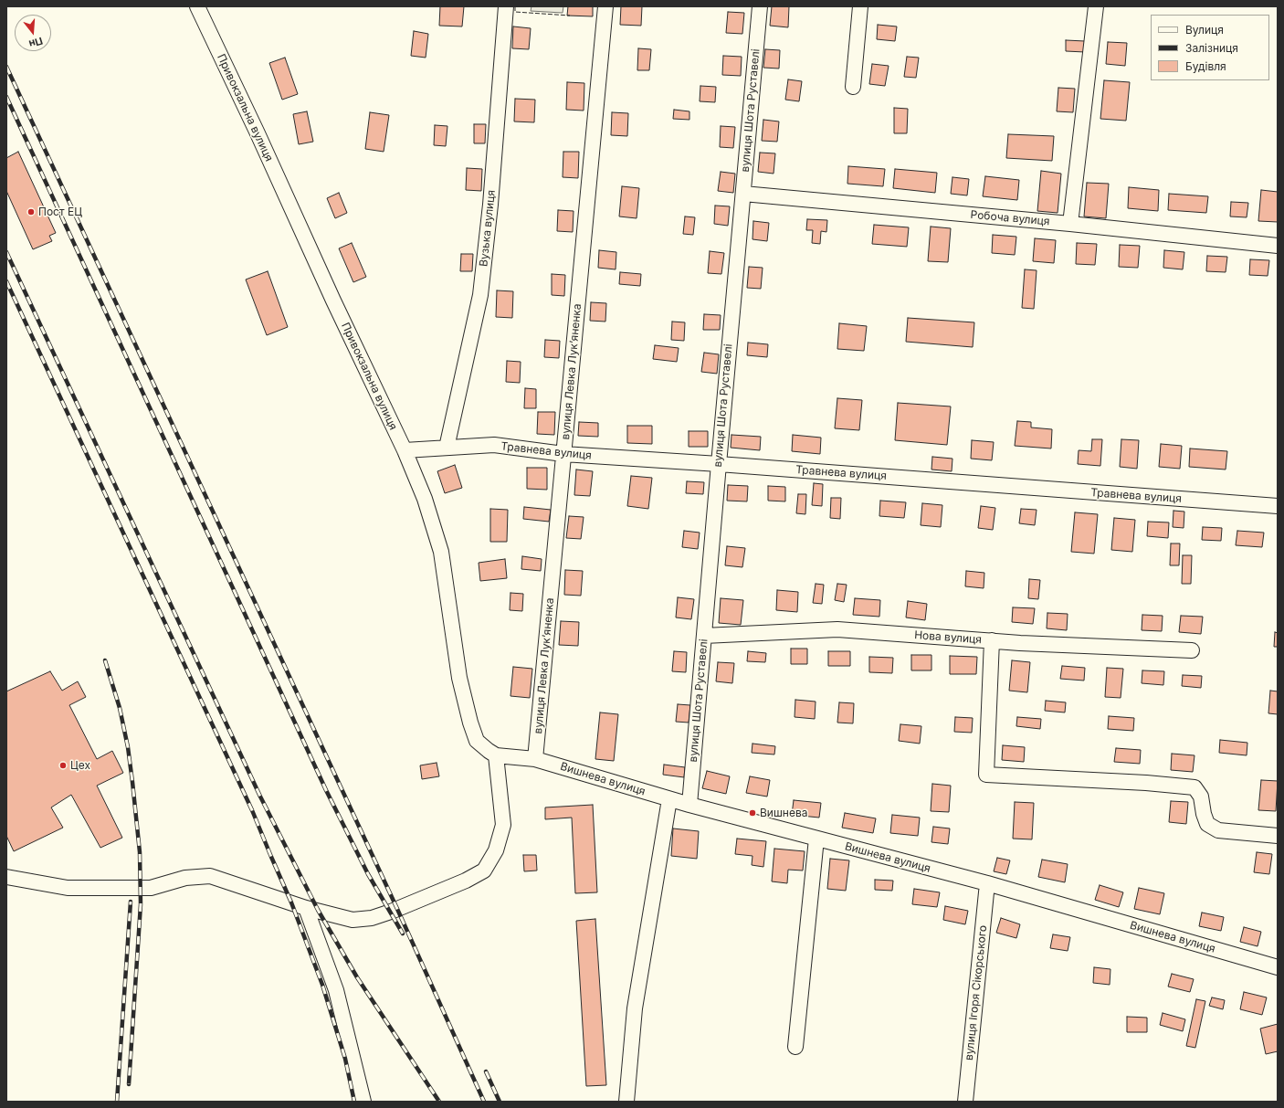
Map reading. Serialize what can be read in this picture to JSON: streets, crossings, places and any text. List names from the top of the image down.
{
  "streets": {
    "street": [
      "Привокзальна вулиця",
      "вулиця Шота Руставелі",
      "Робоча вулиця",
      "Вузька вулиця",
      "вулиця Левка Лукʼяненка",
      "Травнева вулиця",
      "Нова вулиця",
      "Вишнева вулиця",
      "вулиця Ігоря Сікорського"
    ]
  },
  "crossings": [
    ["Привокзальна вулиця", "Травнева вулиця"],
    ["Привокзальна вулиця", "Вишнева вулиця"],
    ["вулиця Шота Руставелі", "Робоча вулиця"],
    ["вулиця Шота Руставелі", "Травнева вулиця"],
    ["вулиця Шота Руставелі", "Нова вулиця"],
    ["вулиця Шота Руставелі", "Вишнева вулиця"],
    ["Вузька вулиця", "Травнева вулиця"],
    ["вулиця Левка Лукʼяненка", "Травнева вулиця"],
    ["вулиця Левка Лукʼяненка", "Вишнева вулиця"],
    ["Вишнева вулиця", "вулиця Ігоря Сікорського"]
  ],
  "places": ["Пост ЕЦ", "Цех", "Вишнева"],
  "legend": ["Вулиця", "Залізниця", "Будівля"],
  "north": "bottom"
}
